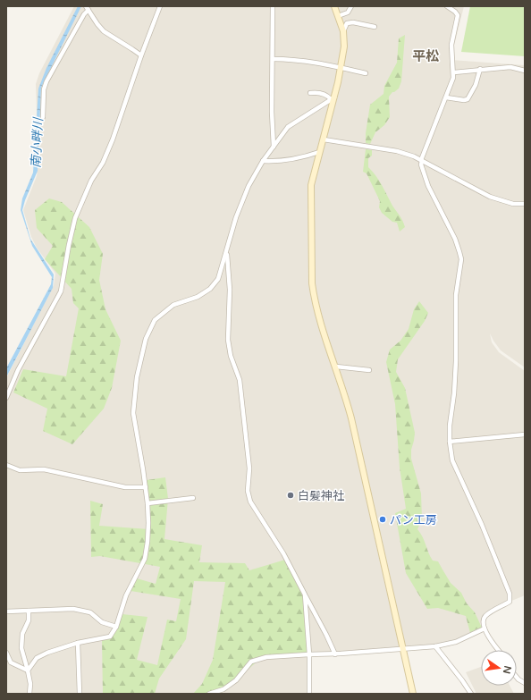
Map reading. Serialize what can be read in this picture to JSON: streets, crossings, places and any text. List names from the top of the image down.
{
  "districts": ["平松"],
  "water": ["南小畔川"],
  "places": ["白髪神社", "パン工房"],
  "north": "right"
}
